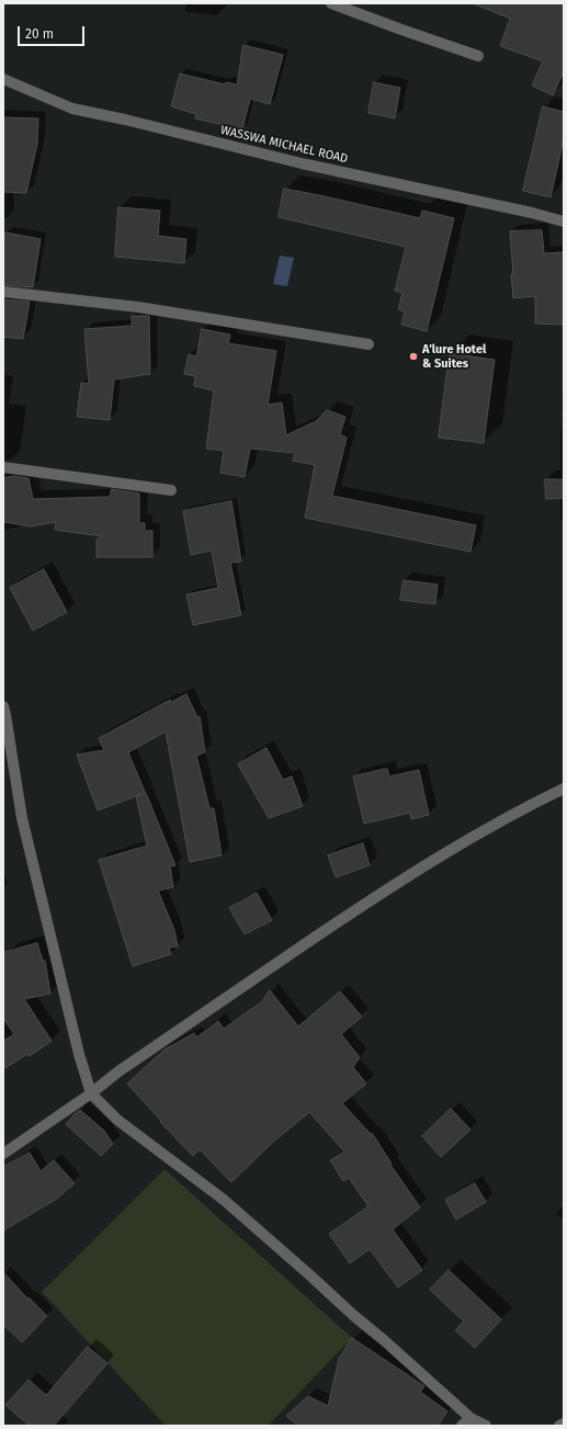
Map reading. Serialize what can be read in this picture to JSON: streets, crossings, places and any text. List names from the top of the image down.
{
  "streets": {
    "street": ["WASSWA MICHAEL ROAD"]
  },
  "places": ["A'lure Hotel & Suites"],
  "scale_bar": "20 m"
}
